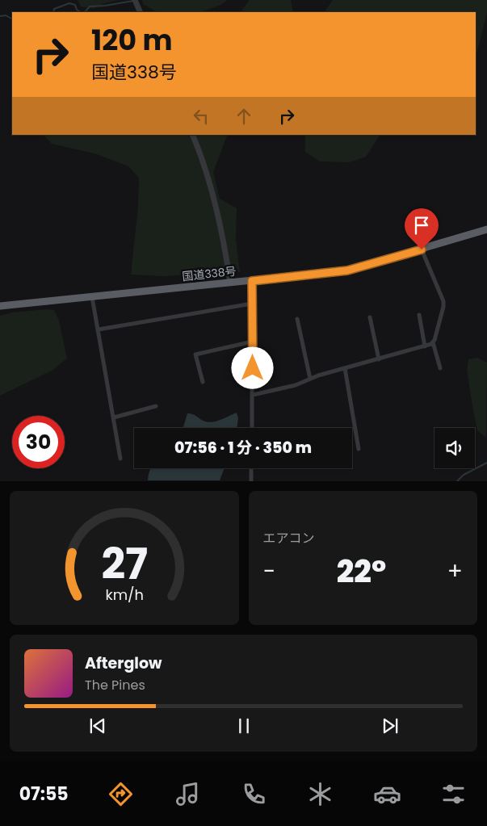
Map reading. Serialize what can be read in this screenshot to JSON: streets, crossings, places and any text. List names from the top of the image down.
{
  "streets": {
    "highway": ["国道338号"]
  },
  "page": {
    "turn": ["120 m", "国道338号"],
    "limit": "30",
    "trip": "07:56 · 1 分 · 350 m",
    "tile": "エアコン",
    "heat": ["−", "22°", "+"],
    "song": ["Afterglow", "The Pines"],
    "tabs": "07:55",
    "gauge": ["27", "km/h"]
  }
}
